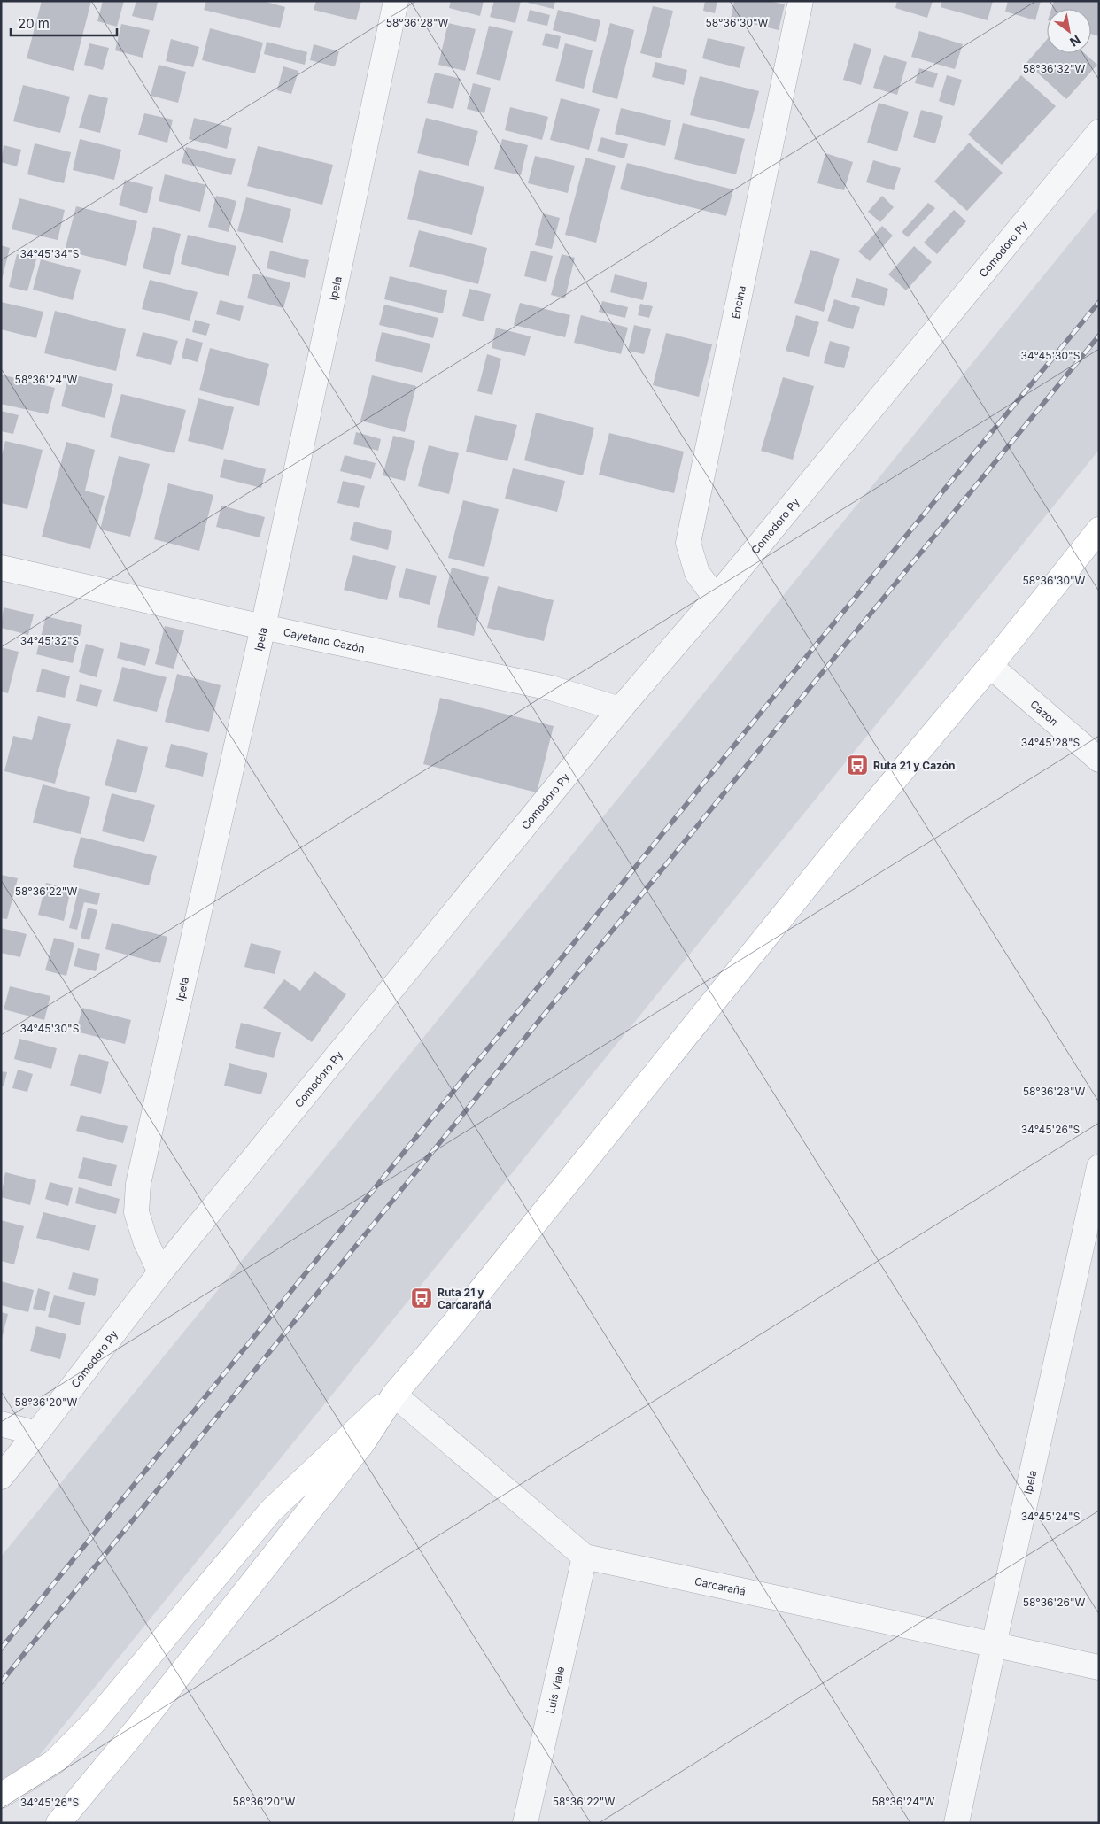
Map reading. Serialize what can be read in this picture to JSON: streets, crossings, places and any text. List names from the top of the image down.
{
  "streets": {
    "street": [
      "Comodoro Py",
      "Ipela",
      "Encina",
      "Cayetano Cazón",
      "Cazón",
      "Carcarañá",
      "Luis Viale"
    ]
  },
  "crossings": [
    ["Comodoro Py", "Ipela"],
    ["Comodoro Py", "Encina"],
    ["Comodoro Py", "Cayetano Cazón"],
    ["Ipela", "Cayetano Cazón"],
    ["Ipela", "Carcarañá"],
    ["Carcarañá", "Luis Viale"]
  ],
  "places": {
    "bus stop": ["Ruta 21 y Cazón", "Ruta 21 y Carcarañá"]
  },
  "scale_bar": "20 m",
  "north": "bottom right",
  "coordinates": [
    "58°36'28\"W",
    "58°36'30\"W",
    "58°36'32\"W",
    "34°45'34\"S",
    "34°45'30\"S",
    "58°36'24\"W",
    "34°45'32\"S",
    "34°45'28\"S",
    "58°36'22\"W",
    "34°45'26\"S",
    "58°36'20\"W",
    "34°45'24\"S",
    "58°36'26\"W"
  ]
}
